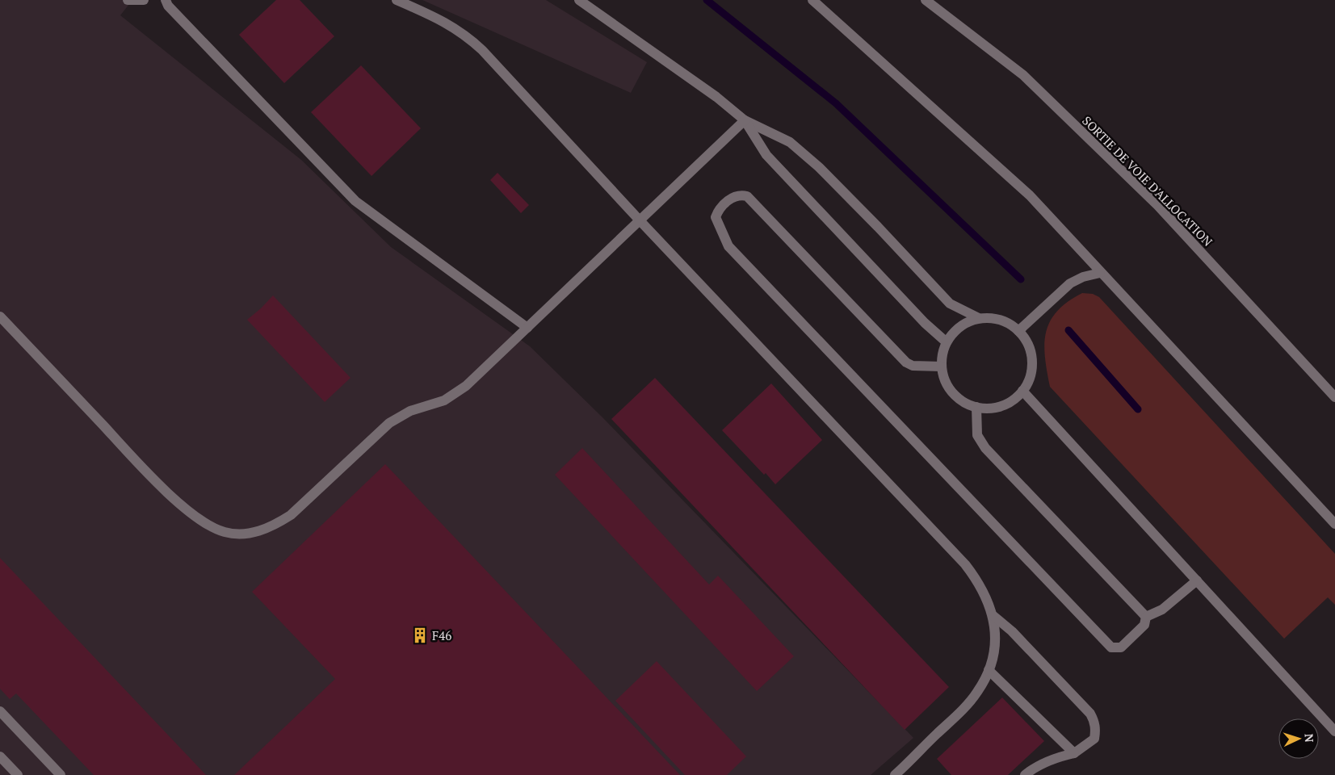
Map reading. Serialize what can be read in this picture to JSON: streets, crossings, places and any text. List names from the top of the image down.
{
  "streets": {
    "lane": ["SORTIE DE VOIE D'ALLOCATION"]
  },
  "places": {
    "building": ["F46"]
  },
  "north": "right"
}
